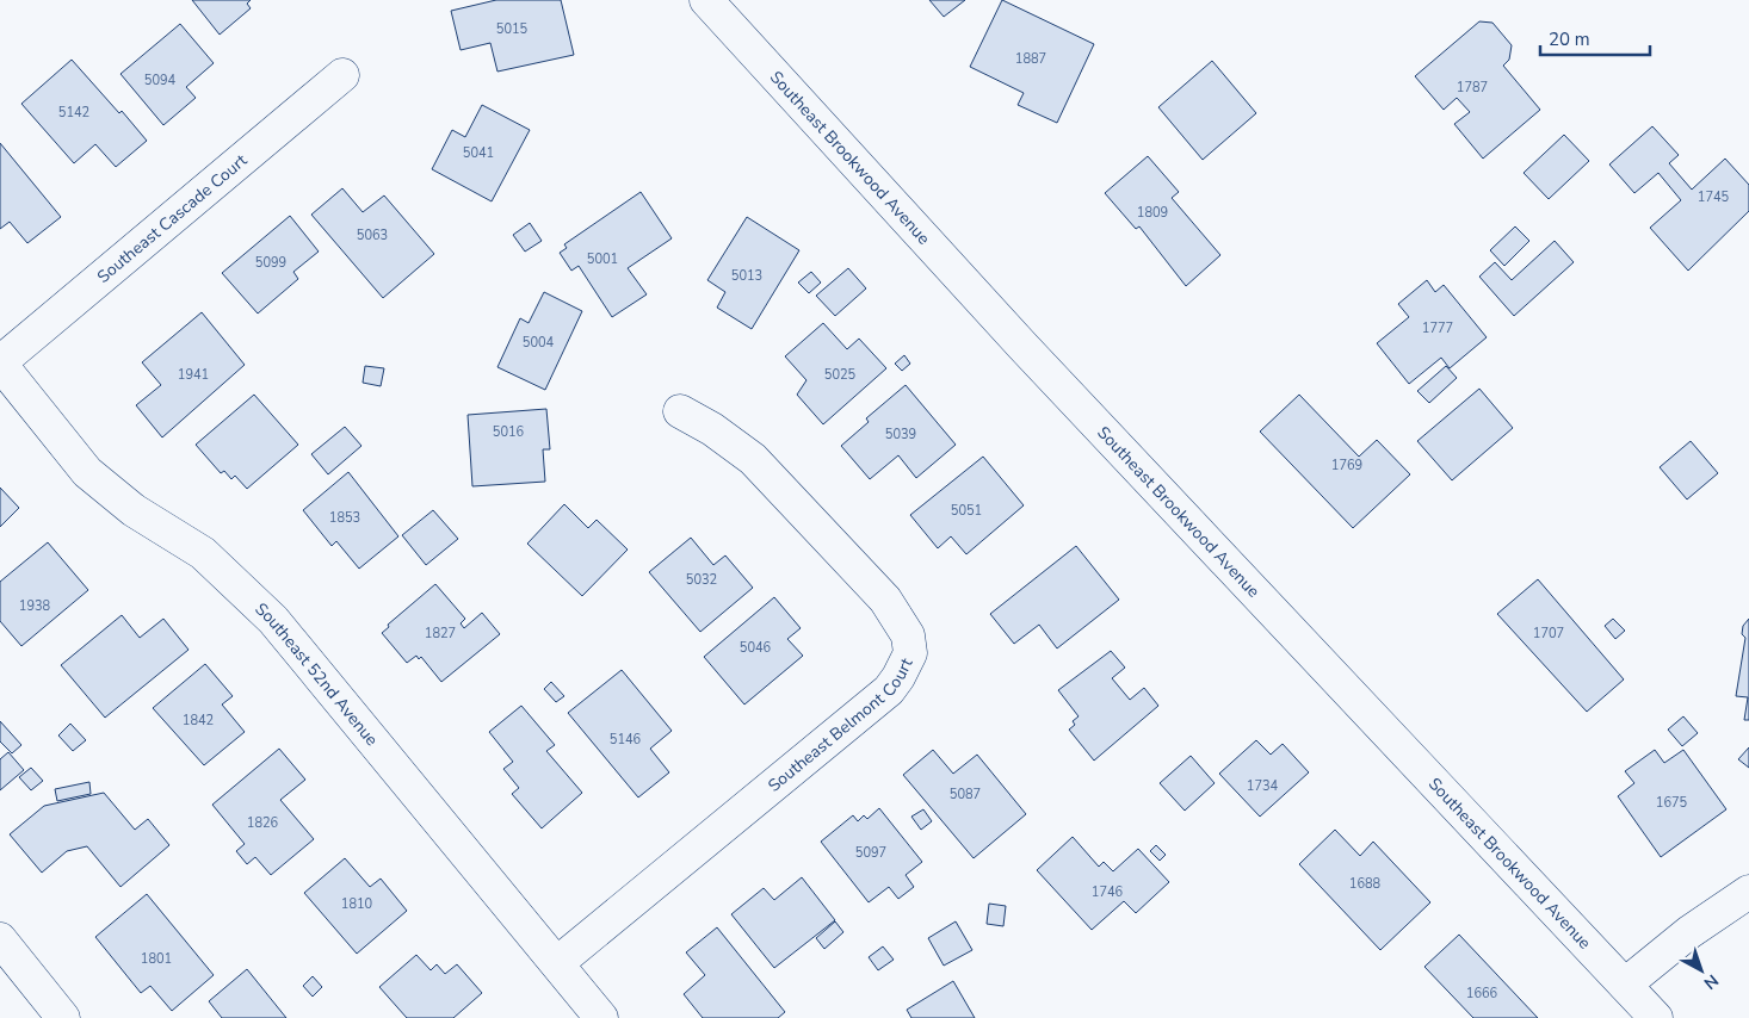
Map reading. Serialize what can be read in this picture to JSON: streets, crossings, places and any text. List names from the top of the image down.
{
  "streets": {
    "street": [
      "Southeast Brookwood Avenue",
      "Southeast Cascade Court",
      "Southeast 52nd Avenue",
      "Southeast Belmont Court"
    ]
  },
  "crossings": [
    ["Southeast Cascade Court", "Southeast 52nd Avenue"],
    ["Southeast 52nd Avenue", "Southeast Belmont Court"]
  ],
  "house_numbers": [
    "5015",
    "1887",
    "5094",
    "1787",
    "5142",
    "5041",
    "1745",
    "1809",
    "5063",
    "5001",
    "5099",
    "5013",
    "1777",
    "5004",
    "1941",
    "5025",
    "5016",
    "5039",
    "1769",
    "5051",
    "1853",
    "5032",
    "1938",
    "1827",
    "1707",
    "5046",
    "1842",
    "5146",
    "1734",
    "5087",
    "1675",
    "1826",
    "5097",
    "1688",
    "1746",
    "1810",
    "1801",
    "1666"
  ],
  "scale_bar": "20 m",
  "north": "bottom right"
}
